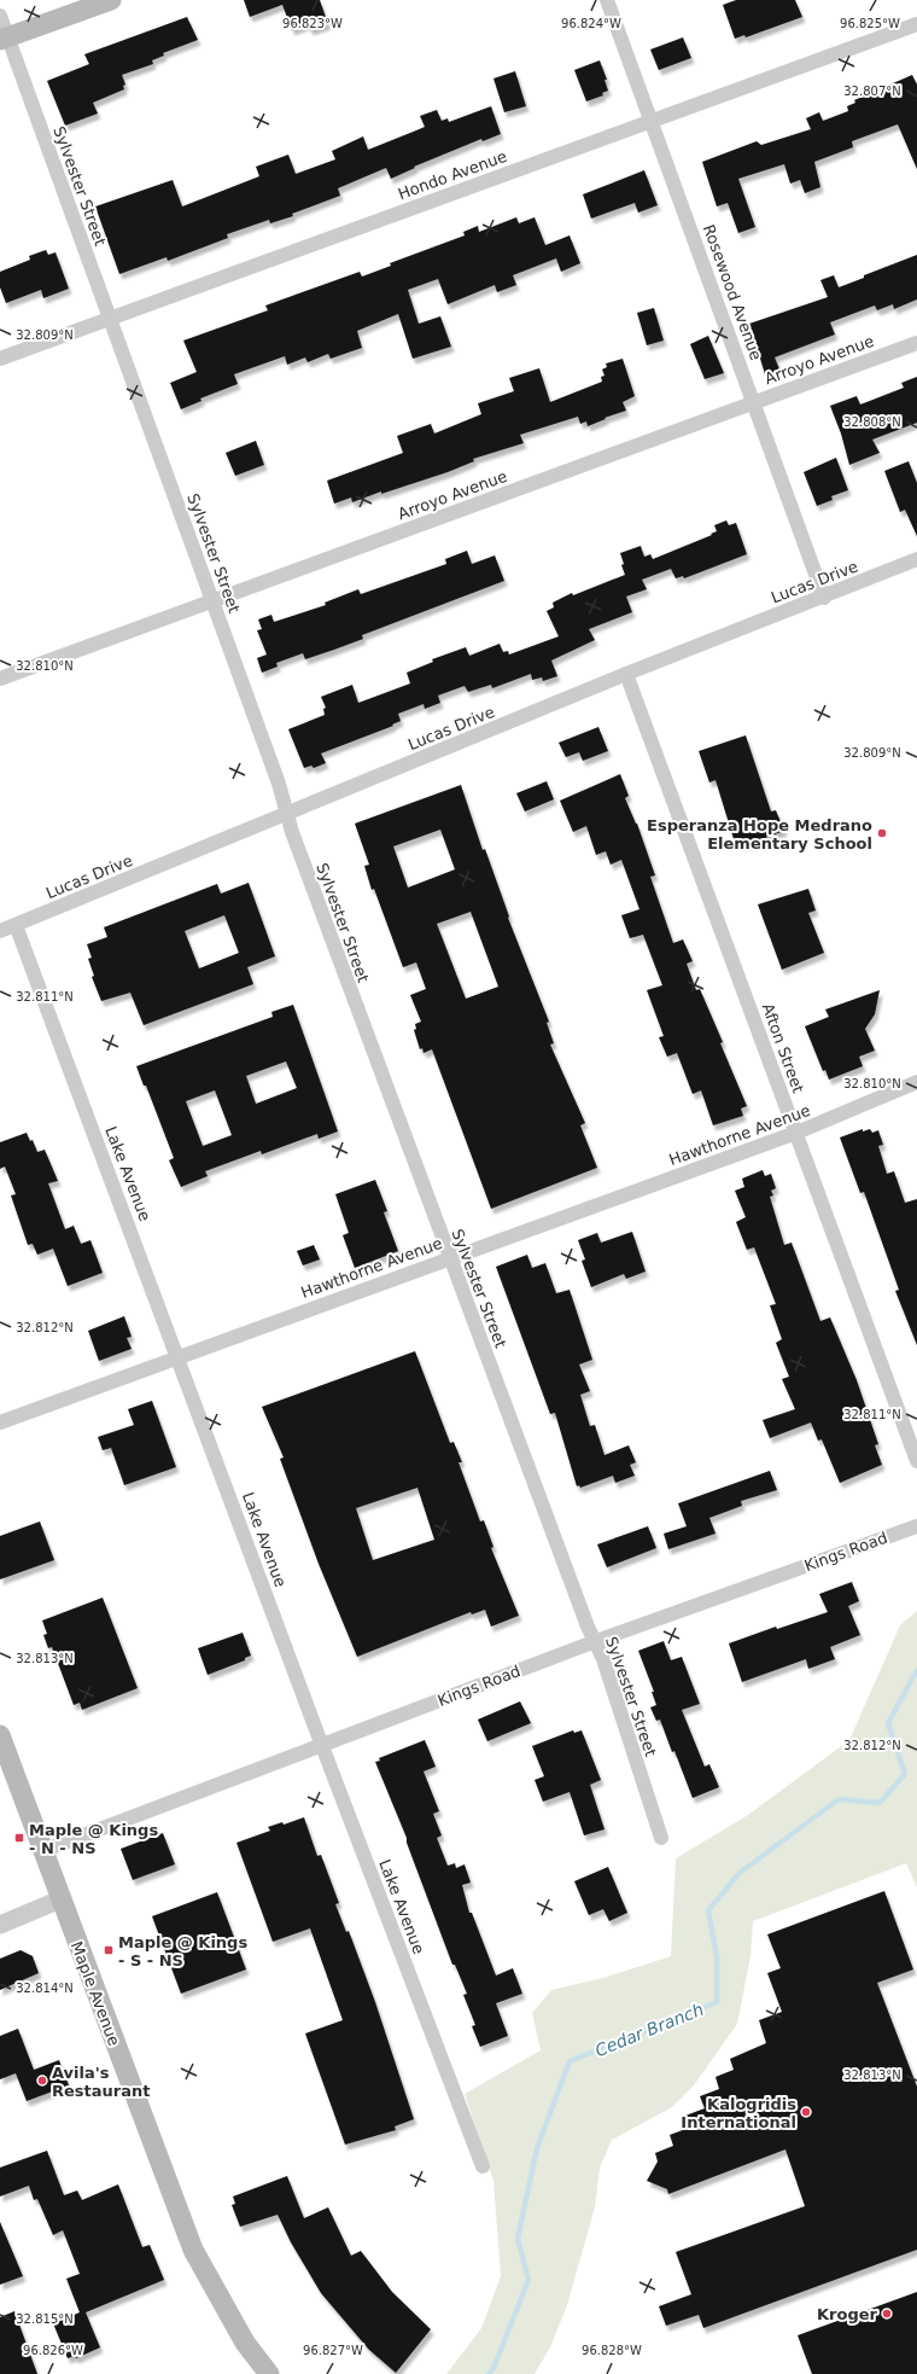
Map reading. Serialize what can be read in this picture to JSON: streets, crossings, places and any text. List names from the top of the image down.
{
  "streets": {
    "main road": ["Maple Avenue"],
    "street": [
      "Hondo Avenue",
      "Sylvester Street",
      "Rosewood Avenue",
      "Arroyo Avenue",
      "Lucas Drive",
      "Afton Street",
      "Hawthorne Avenue",
      "Lake Avenue",
      "Kings Road"
    ]
  },
  "crossings": [
    ["Hondo Avenue", "Sylvester Street"],
    ["Hondo Avenue", "Rosewood Avenue"],
    ["Sylvester Street", "Arroyo Avenue"],
    ["Sylvester Street", "Lucas Drive"],
    ["Sylvester Street", "Hawthorne Avenue"],
    ["Sylvester Street", "Kings Road"],
    ["Rosewood Avenue", "Arroyo Avenue"],
    ["Rosewood Avenue", "Lucas Drive"],
    ["Lucas Drive", "Afton Street"],
    ["Lucas Drive", "Lake Avenue"],
    ["Afton Street", "Hawthorne Avenue"],
    ["Hawthorne Avenue", "Lake Avenue"],
    ["Lake Avenue", "Kings Road"],
    ["Kings Road", "Maple Avenue"]
  ],
  "water": ["Cedar Branch"],
  "places": {
    "other": [
      "Esperanza Hope Medrano Elementary School",
      "Avila's Restaurant",
      "Kalogridis International",
      "Kroger"
    ],
    "transit": ["Maple @ Kings - N - NS", "Maple @ Kings - S - NS"]
  },
  "coordinates": [
    "96.823°W",
    "96.824°W",
    "96.825°W",
    "32.807°N",
    "32.809°N",
    "32.808°N",
    "32.810°N",
    "32.811°N",
    "32.812°N",
    "32.813°N",
    "32.814°N",
    "32.815°N",
    "96.826°W",
    "96.827°W",
    "96.828°W"
  ]
}
